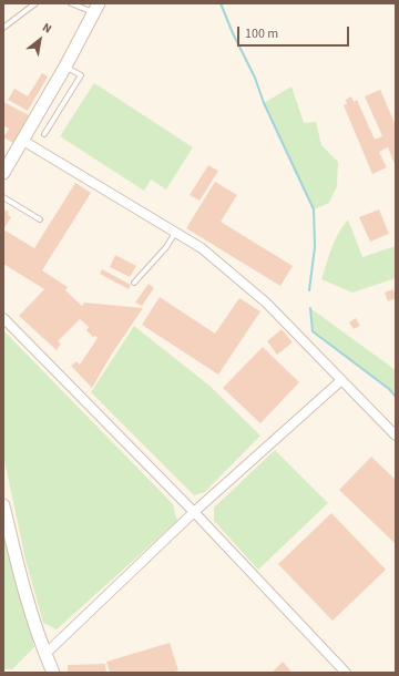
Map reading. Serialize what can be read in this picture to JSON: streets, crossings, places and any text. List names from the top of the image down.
{
  "scale_bar": "100 m",
  "north": "top right"
}
